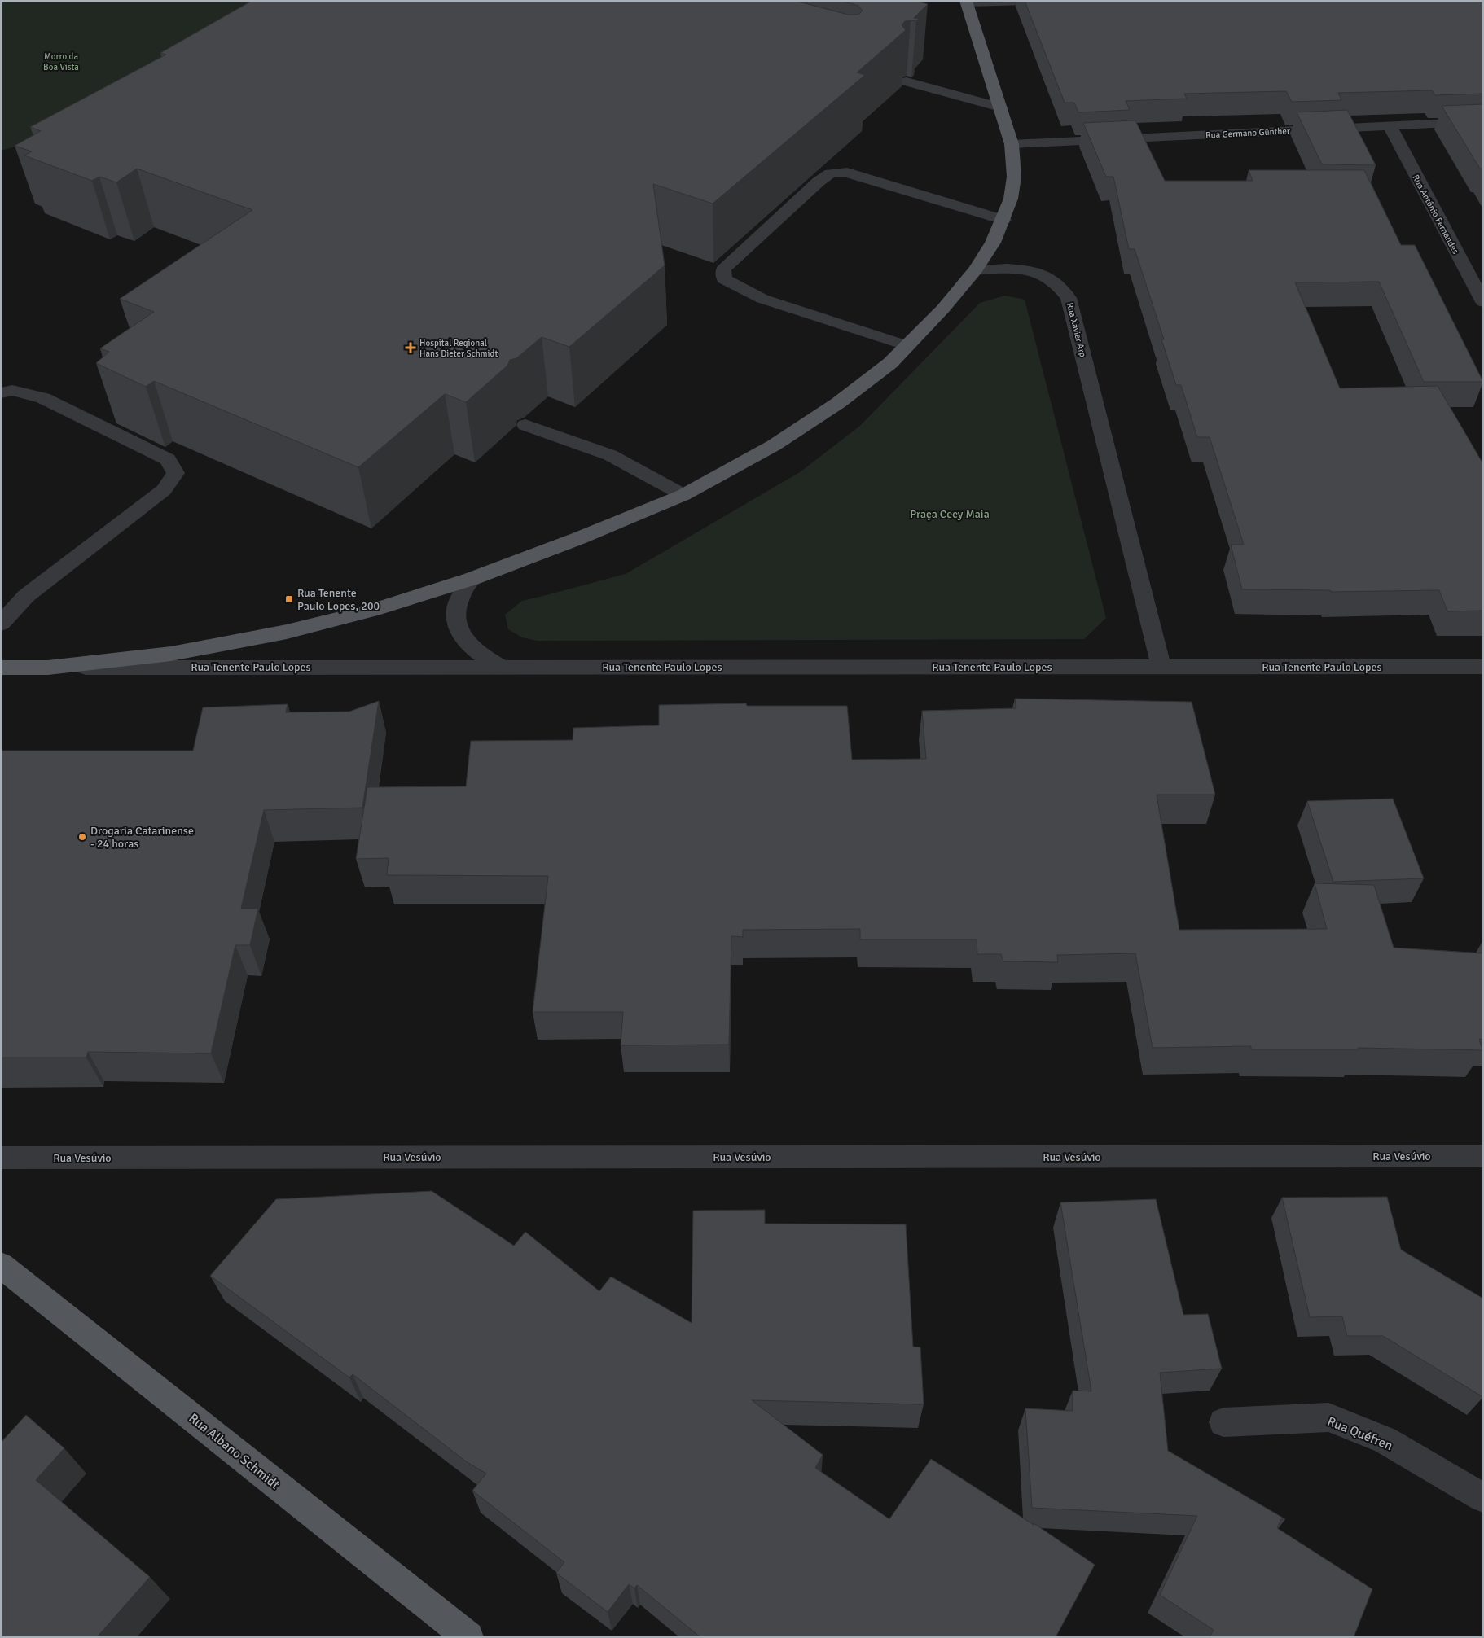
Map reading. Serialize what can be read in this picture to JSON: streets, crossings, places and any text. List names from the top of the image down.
{
  "streets": {
    "main road": ["Rua Tenente Paulo Lopes", "Rua Albano Schmidt"],
    "street": [
      "Rua Germano Günther",
      "Rua Antônio Fernandes",
      "Rua Xavier Arp",
      "Rua Vesúvio",
      "Rua Quéfren"
    ]
  },
  "crossings": [
    ["Rua Germano Günther", "Rua Antônio Fernandes"],
    ["Rua Xavier Arp", "Rua Tenente Paulo Lopes"]
  ],
  "parks": ["Morro da Boa Vista", "Praça Cecy Maia"],
  "places": {
    "health": ["Hospital Regional Hans Dieter Schmidt"],
    "transit": ["Rua Tenente Paulo Lopes, 200"],
    "other": ["Drogaria Catarinense - 24 horas"]
  }
}
